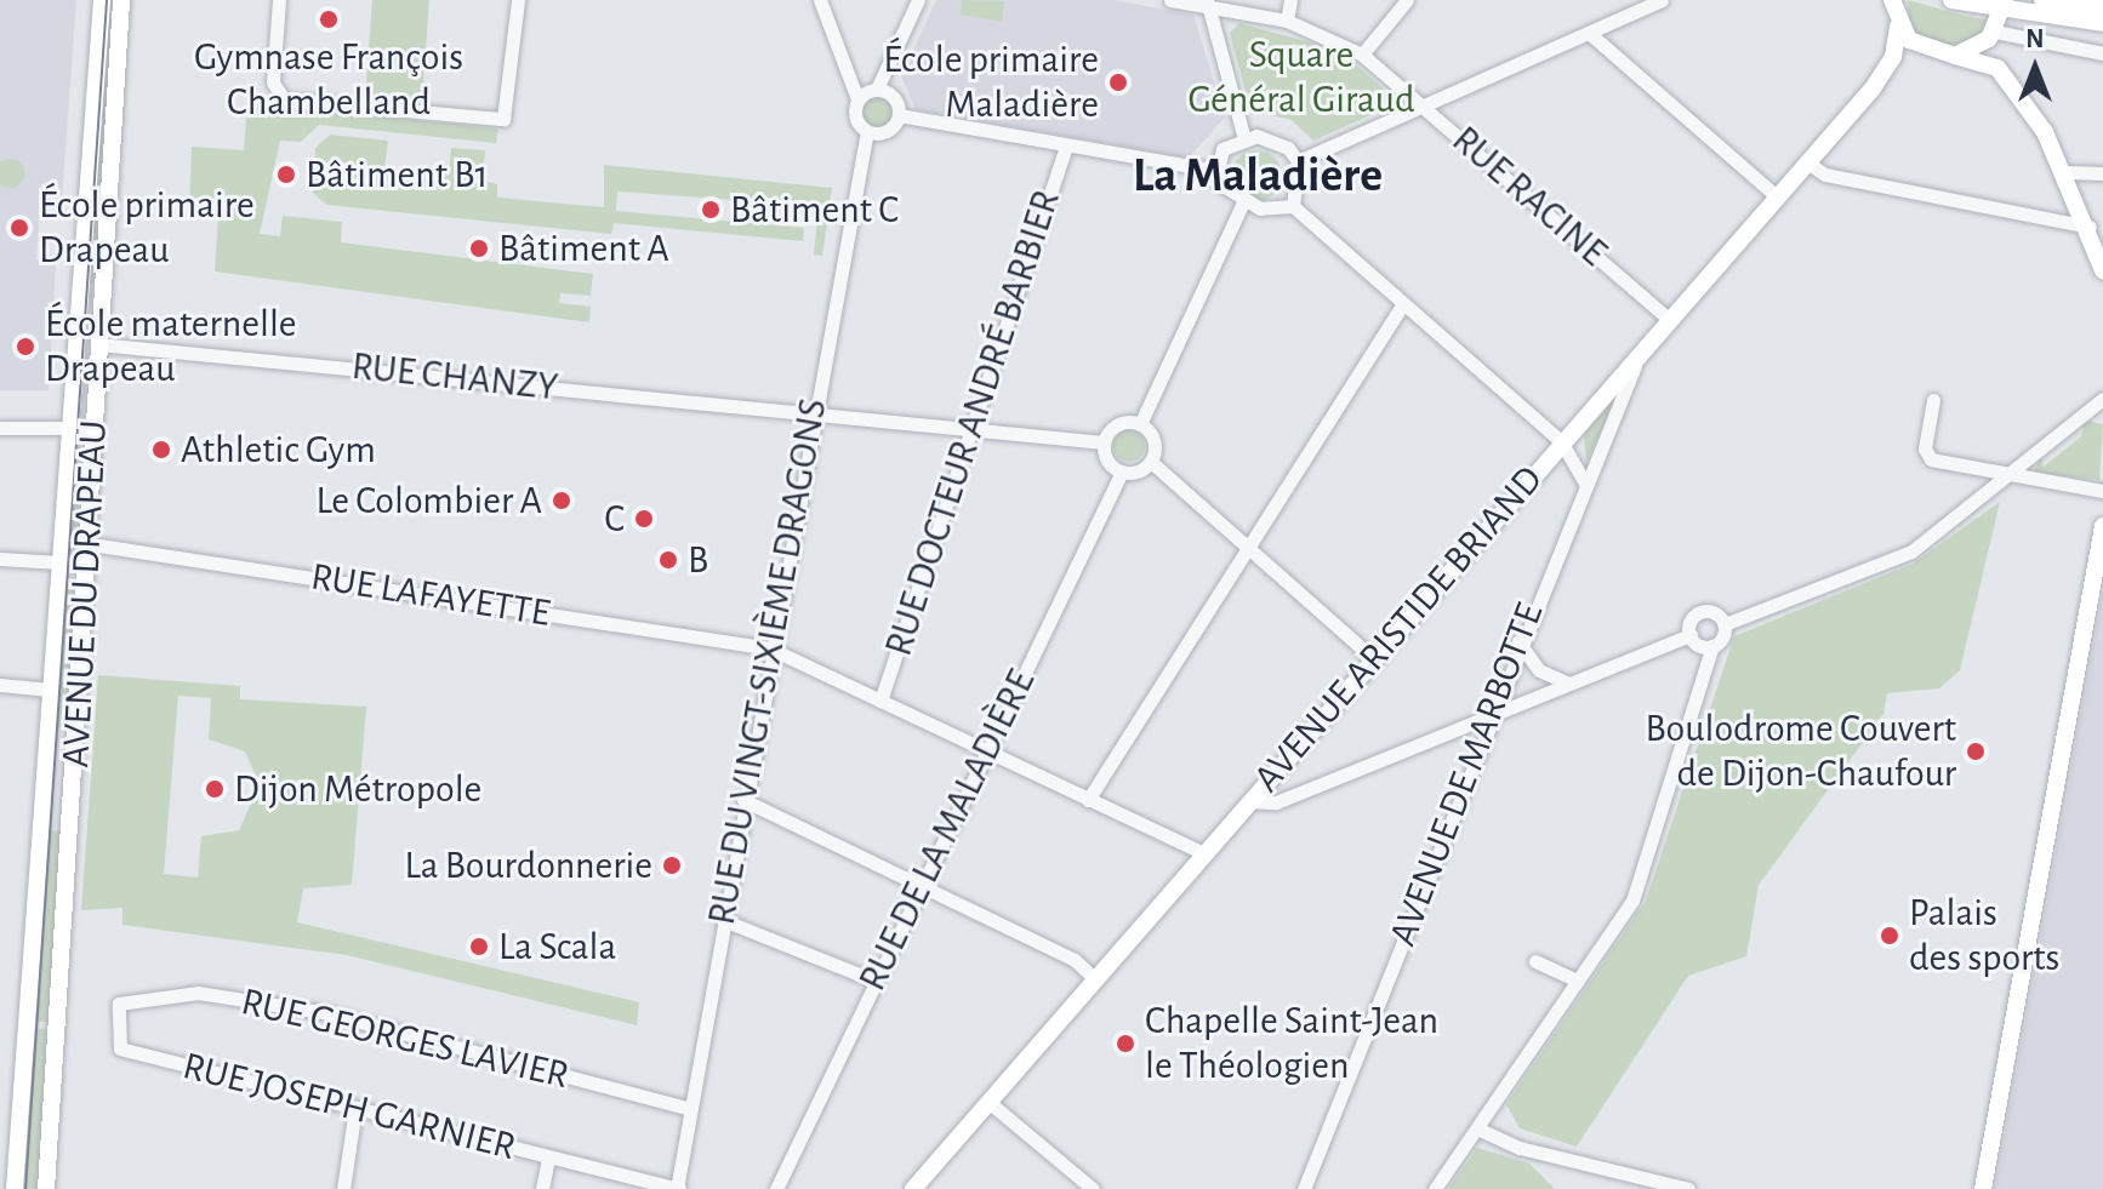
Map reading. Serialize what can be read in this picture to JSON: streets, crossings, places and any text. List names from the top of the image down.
{
  "streets": {
    "main road": ["AVENUE DU DRAPEAU", "AVENUE ARISTIDE BRIAND"],
    "street": [
      "RUE RACINE",
      "RUE CHANZY",
      "RUE DOCTEUR ANDRÉ BARBIER",
      "RUE LAFAYETTE",
      "RUE DU VINGT-SIXIÈME DRAGONS",
      "AVENUE DE MARBOTTE",
      "RUE DE LA MALADIÈRE",
      "RUE GEORGES LAVIER",
      "RUE JOSEPH GARNIER"
    ]
  },
  "crossings": [
    ["RUE RACINE", "AVENUE ARISTIDE BRIAND"],
    ["RUE CHANZY", "RUE DOCTEUR ANDRÉ BARBIER"],
    ["RUE CHANZY", "AVENUE DU DRAPEAU"],
    ["RUE CHANZY", "RUE DU VINGT-SIXIÈME DRAGONS"],
    ["RUE CHANZY", "RUE DE LA MALADIÈRE"],
    ["RUE DOCTEUR ANDRÉ BARBIER", "RUE LAFAYETTE"],
    ["AVENUE DU DRAPEAU", "RUE LAFAYETTE"],
    ["RUE LAFAYETTE", "AVENUE ARISTIDE BRIAND"],
    ["RUE LAFAYETTE", "RUE DU VINGT-SIXIÈME DRAGONS"],
    ["RUE LAFAYETTE", "RUE DE LA MALADIÈRE"],
    ["AVENUE ARISTIDE BRIAND", "AVENUE DE MARBOTTE"],
    ["RUE DU VINGT-SIXIÈME DRAGONS", "RUE GEORGES LAVIER"],
    ["RUE DU VINGT-SIXIÈME DRAGONS", "RUE JOSEPH GARNIER"],
    ["RUE GEORGES LAVIER", "RUE JOSEPH GARNIER"]
  ],
  "districts": ["La Maladière"],
  "parks": ["Square Général Giraud"],
  "places": [
    "Gymnase François Chambelland",
    "École primaire Maladière",
    "Bâtiment B1",
    "Bâtiment C",
    "École primaire Drapeau",
    "Bâtiment A",
    "École maternelle Drapeau",
    "Athletic Gym",
    "Le Colombier A",
    "C",
    "B",
    "Boulodrome Couvert de Dijon-Chaufour",
    "Dijon Métropole",
    "La Bourdonnerie",
    "Palais des sports",
    "La Scala",
    "Chapelle Saint-Jean le Théologien"
  ],
  "north": "top"
}
